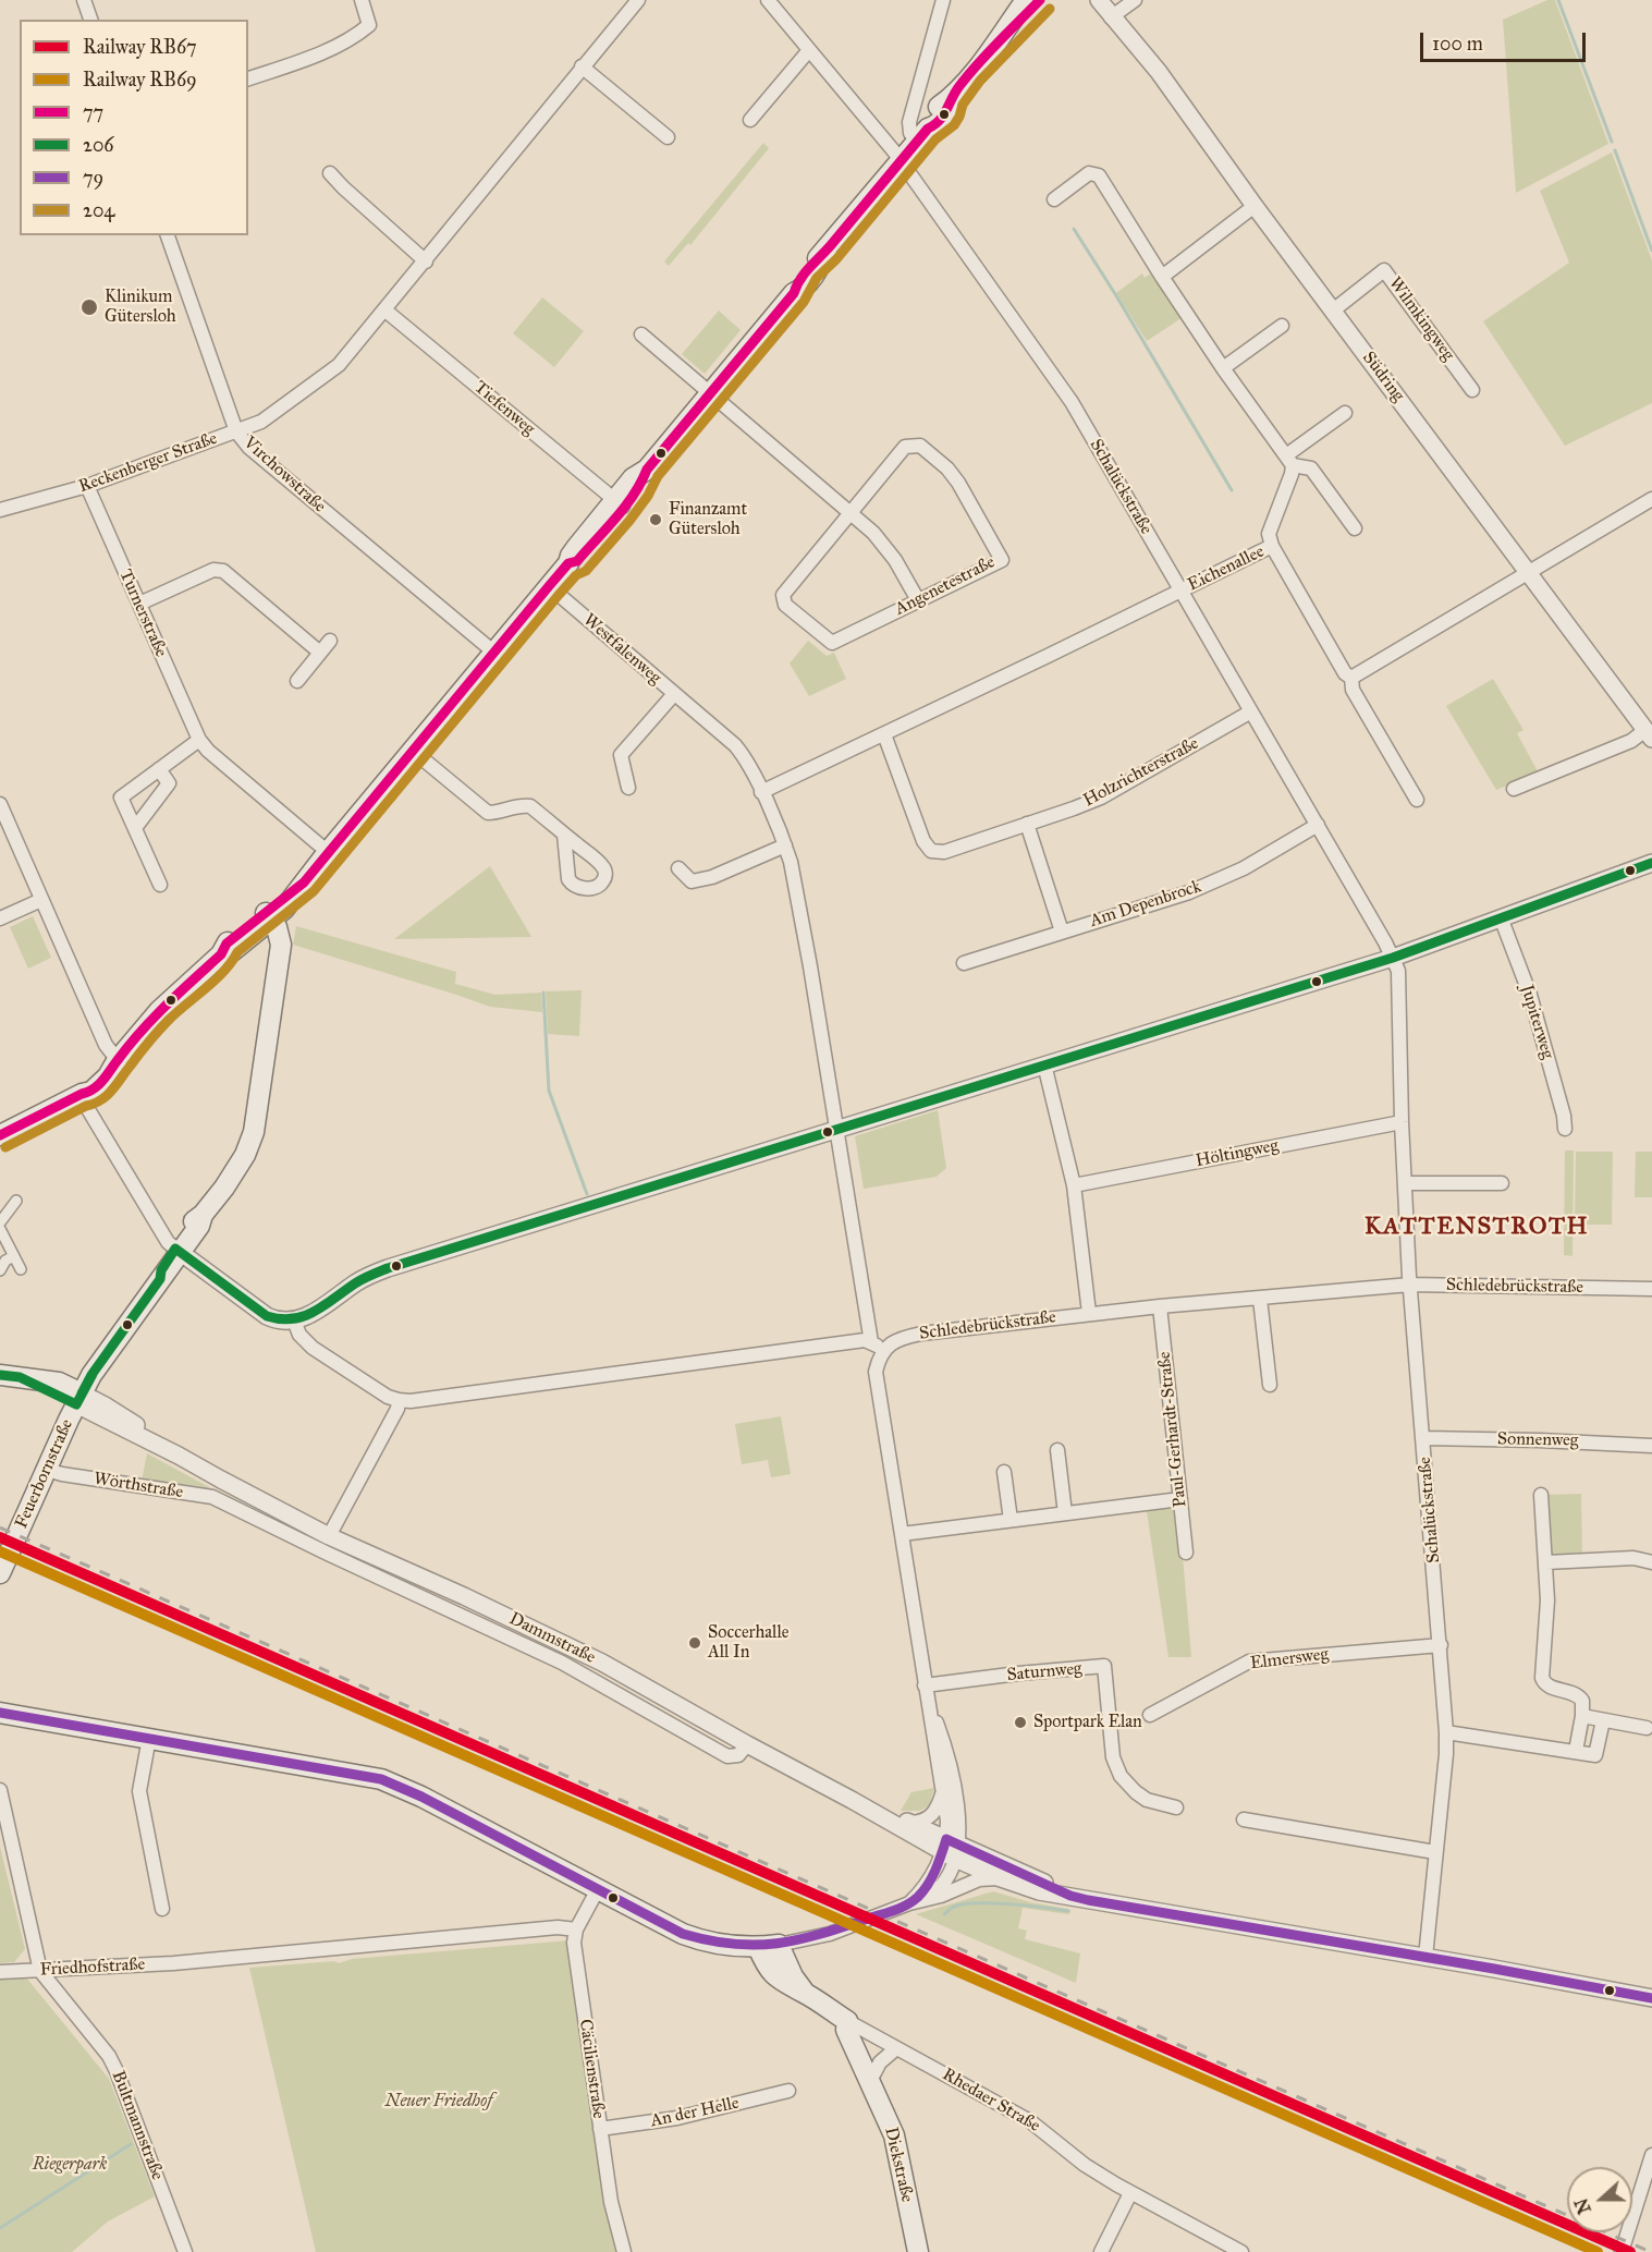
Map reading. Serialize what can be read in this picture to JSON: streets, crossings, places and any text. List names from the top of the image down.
{
  "streets": {
    "main road": [
      "Feuerbornstraße",
      "Dammstraße",
      "Rhedaer Straße",
      "Diekstraße"
    ],
    "street": [
      "Wilmkingweg",
      "Südring",
      "Tiefenweg",
      "Reckenberger Straße",
      "Virchowstraße",
      "Schalückstraße",
      "Eichenallee",
      "Angenetestraße",
      "Turnerstraße",
      "Westfalenweg",
      "Holzrichterstraße",
      "Am Depenbrock",
      "Jupiterweg",
      "Höltingweg",
      "Schledebrückstraße",
      "Paul-Gerhardt-Straße",
      "Sonnenweg",
      "Wörthstraße",
      "Elmersweg",
      "Saturnweg",
      "Friedhofstraße",
      "Cäcilienstraße",
      "An der Helle",
      "Bultmannstraße"
    ]
  },
  "crossings": [
    ["Wilmkingweg", "Südring"],
    ["Tiefenweg", "Reckenberger Straße"],
    ["Reckenberger Straße", "Virchowstraße"],
    ["Reckenberger Straße", "Turnerstraße"],
    ["Schalückstraße", "Eichenallee"],
    ["Schalückstraße", "Holzrichterstraße"],
    ["Schalückstraße", "Am Depenbrock"],
    ["Schalückstraße", "Höltingweg"],
    ["Schalückstraße", "Schledebrückstraße"],
    ["Schalückstraße", "Sonnenweg"],
    ["Schalückstraße", "Elmersweg"],
    ["Eichenallee", "Westfalenweg"],
    ["Eichenallee", "Holzrichterstraße"],
    ["Schledebrückstraße", "Paul-Gerhardt-Straße"],
    ["Feuerbornstraße", "Wörthstraße"],
    ["Feuerbornstraße", "Dammstraße"],
    ["Wörthstraße", "Dammstraße"],
    ["Friedhofstraße", "Cäcilienstraße"],
    ["Friedhofstraße", "Bultmannstraße"],
    ["Cäcilienstraße", "An der Helle"],
    ["Rhedaer Straße", "Diekstraße"]
  ],
  "districts": ["KATTENSTROTH"],
  "parks": ["Neuer Friedhof", "Riegerpark"],
  "places": [
    "Klinikum Gütersloh",
    "Finanzamt Gütersloh",
    "Soccerhalle All In",
    "Sportpark Elan"
  ],
  "lines": [
    "transit line 77",
    "transit line 204",
    "transit line 206",
    "rail line RB67",
    "rail line RB69",
    "transit line 79"
  ],
  "legend": [
    "Railway RB67",
    "Railway RB69",
    "77",
    "206",
    "79",
    "204"
  ],
  "scale_bar": "100 m",
  "north": "left"
}
